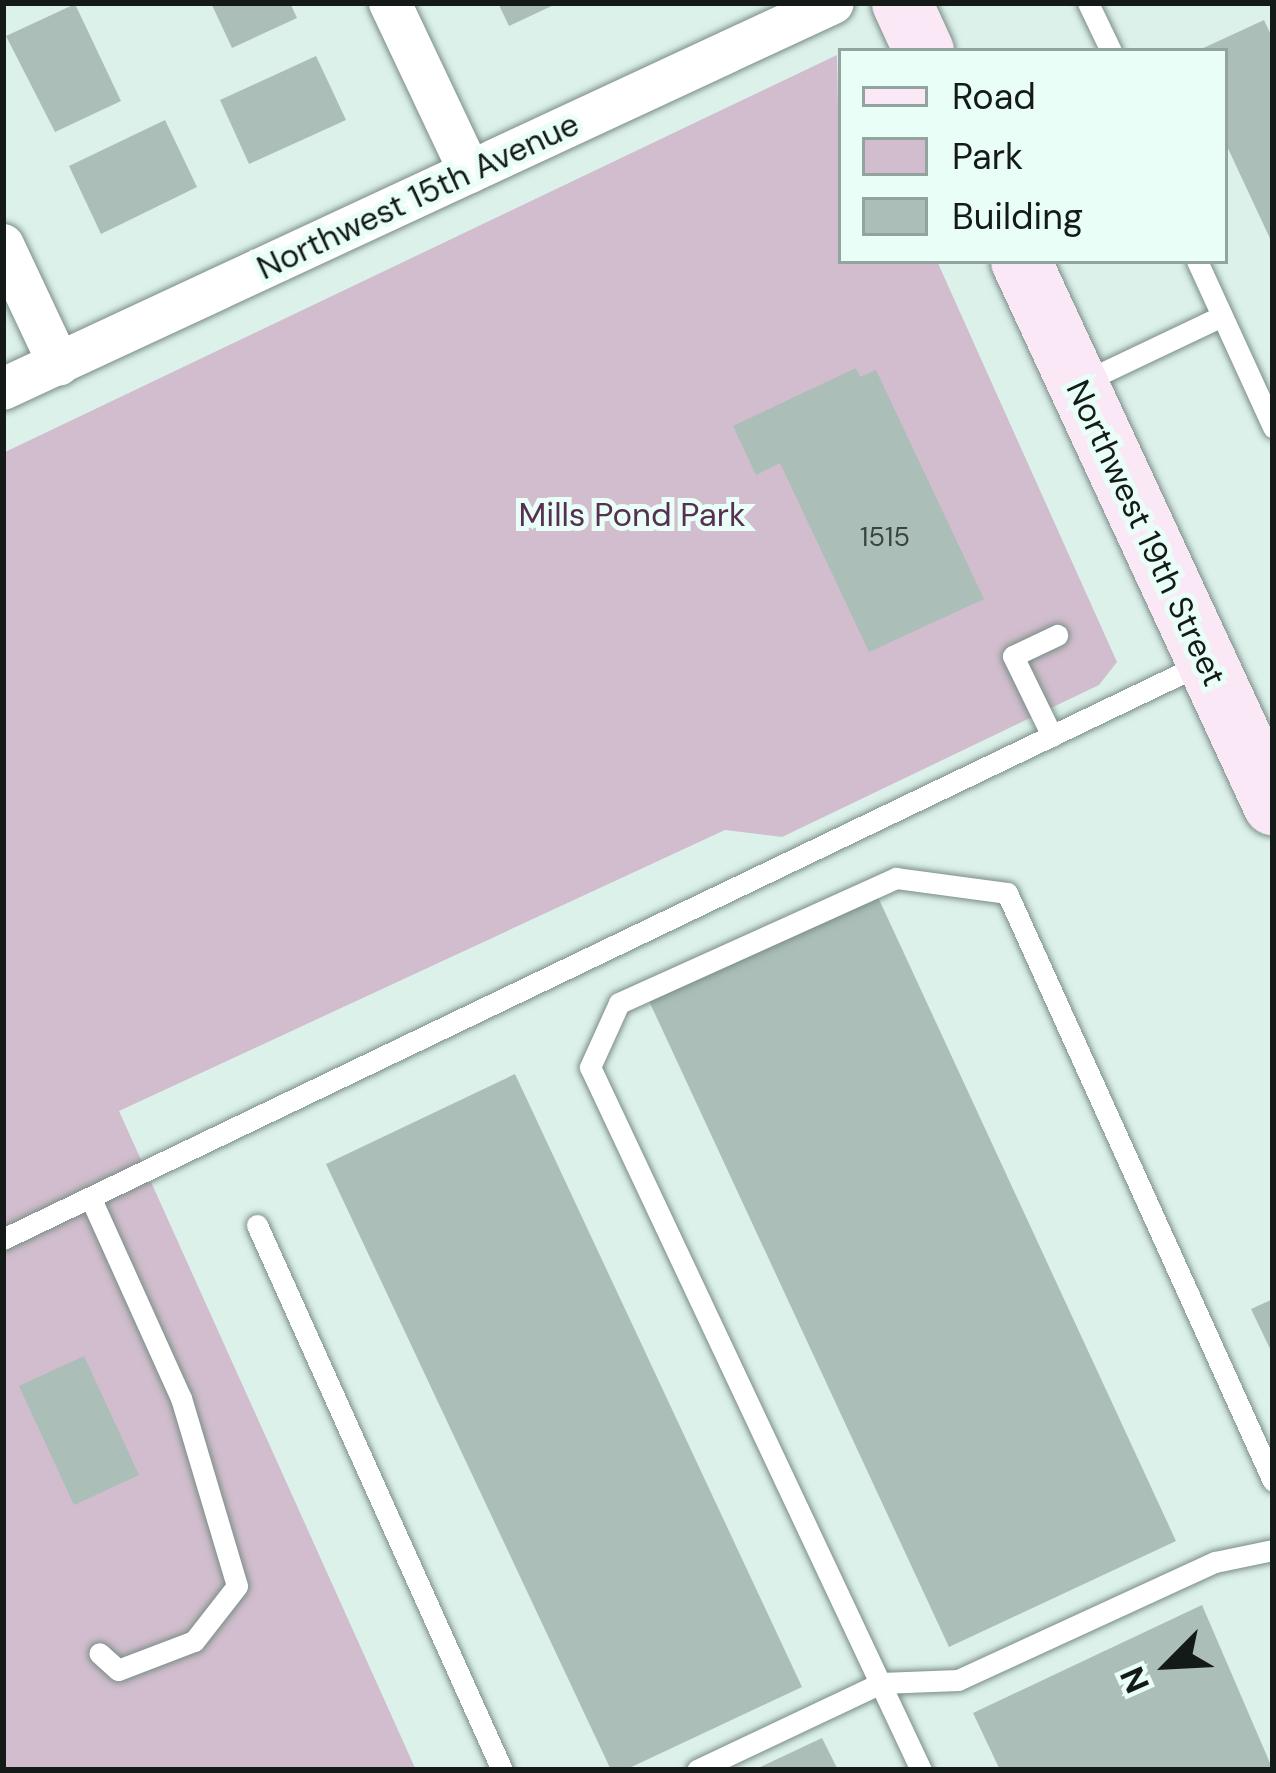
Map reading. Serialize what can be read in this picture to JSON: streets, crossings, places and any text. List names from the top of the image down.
{
  "streets": {
    "street": ["Northwest 15th Avenue", "Northwest 19th Street"]
  },
  "parks": ["Mills Pond Park"],
  "house_numbers": ["1515"],
  "legend": ["Road", "Park", "Building"],
  "north": "bottom left"
}
